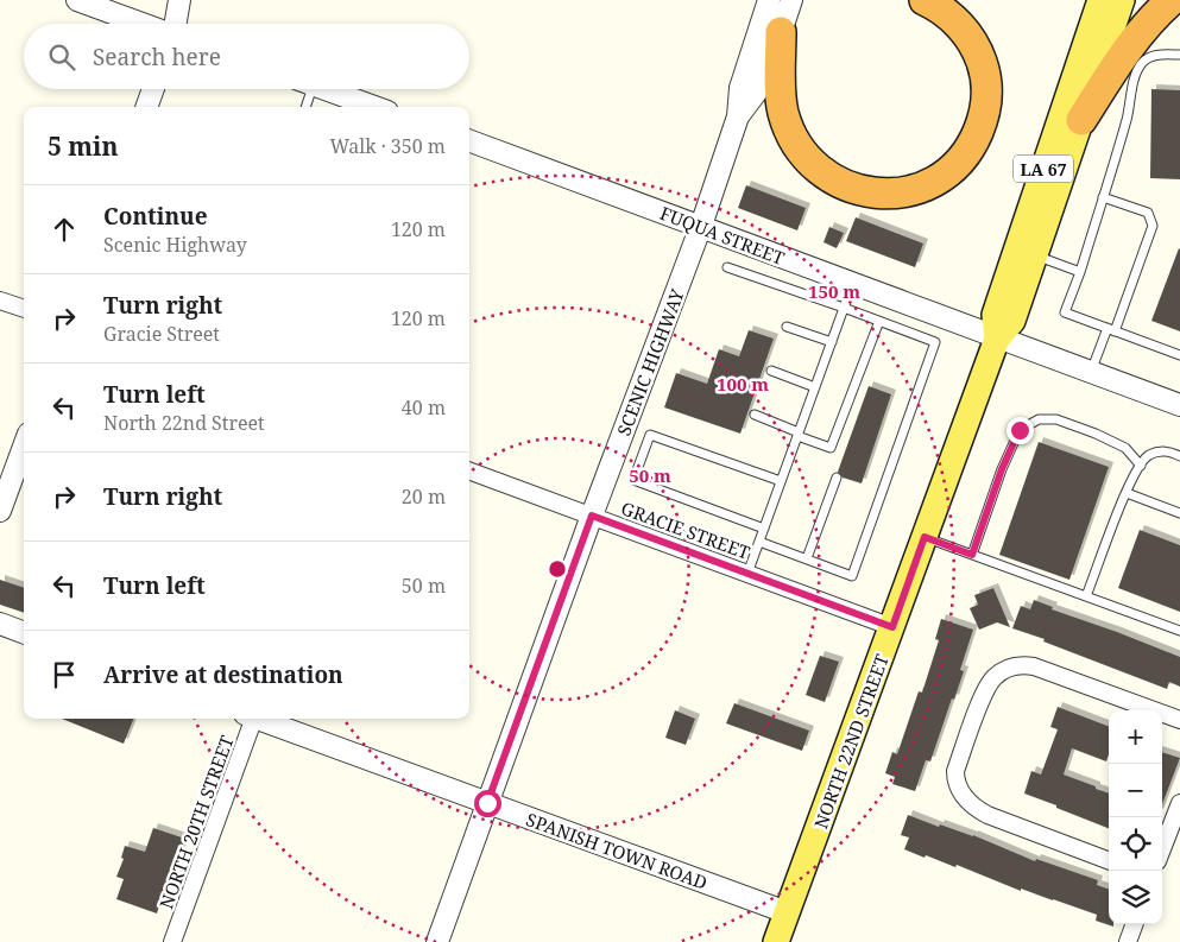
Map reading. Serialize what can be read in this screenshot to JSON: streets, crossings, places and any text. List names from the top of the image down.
{
  "streets": {
    "main road": ["LA 67", "NORTH 22ND STREET"],
    "street": [
      "FUQUA STREET",
      "SCENIC HIGHWAY",
      "GRACIE STREET",
      "NORTH 20TH STREET",
      "SPANISH TOWN ROAD"
    ]
  },
  "crossings": [
    ["FUQUA STREET", "SCENIC HIGHWAY"],
    ["FUQUA STREET", "NORTH 22ND STREET"],
    ["SCENIC HIGHWAY", "GRACIE STREET"],
    ["SCENIC HIGHWAY", "SPANISH TOWN ROAD"],
    ["GRACIE STREET", "NORTH 22ND STREET"],
    ["NORTH 22ND STREET", "SPANISH TOWN ROAD"]
  ],
  "page": {
    "search": "Search here",
    "heading": ["5 min", "Walk · 350 m"],
    "list": [
      ["Continue", "Scenic Highway", "120 m"],
      ["Turn right", "Gracie Street", "120 m"],
      ["Turn left", "North 22nd Street", "40 m"],
      ["Turn right", "20 m"],
      ["Turn left", "50 m"],
      "Arrive at destination"
    ],
    "map_buttons": ["+", "−"]
  },
  "rings": ["150 m", "100 m", "50 m"]
}
